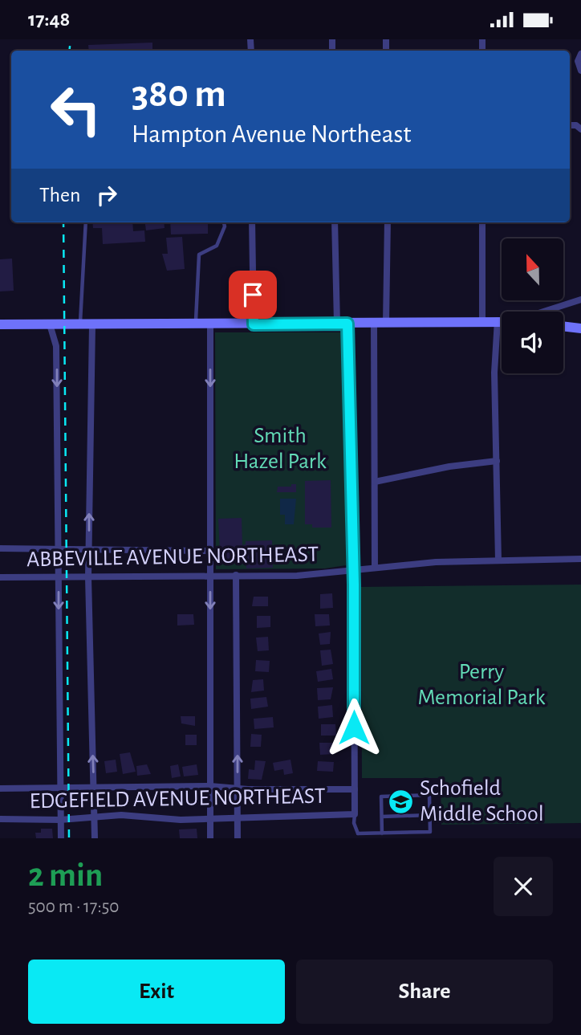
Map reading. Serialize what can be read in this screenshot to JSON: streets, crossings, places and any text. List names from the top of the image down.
{
  "streets": {
    "street": ["ABBEVILLE AVENUE NORTHEAST", "EDGEFIELD AVENUE NORTHEAST"]
  },
  "parks": ["Smith Hazel Park", "Perry Memorial Park"],
  "places": {
    "school or university": ["Schofield Middle School"]
  },
  "north": "top",
  "page": {
    "status": "17:48",
    "turn": ["380 m", "Hampton Avenue Northeast"],
    "then": "Then",
    "heading": ["2 min", "500 m · 17:50"],
    "buttons": ["Exit", "Share"]
  }
}
